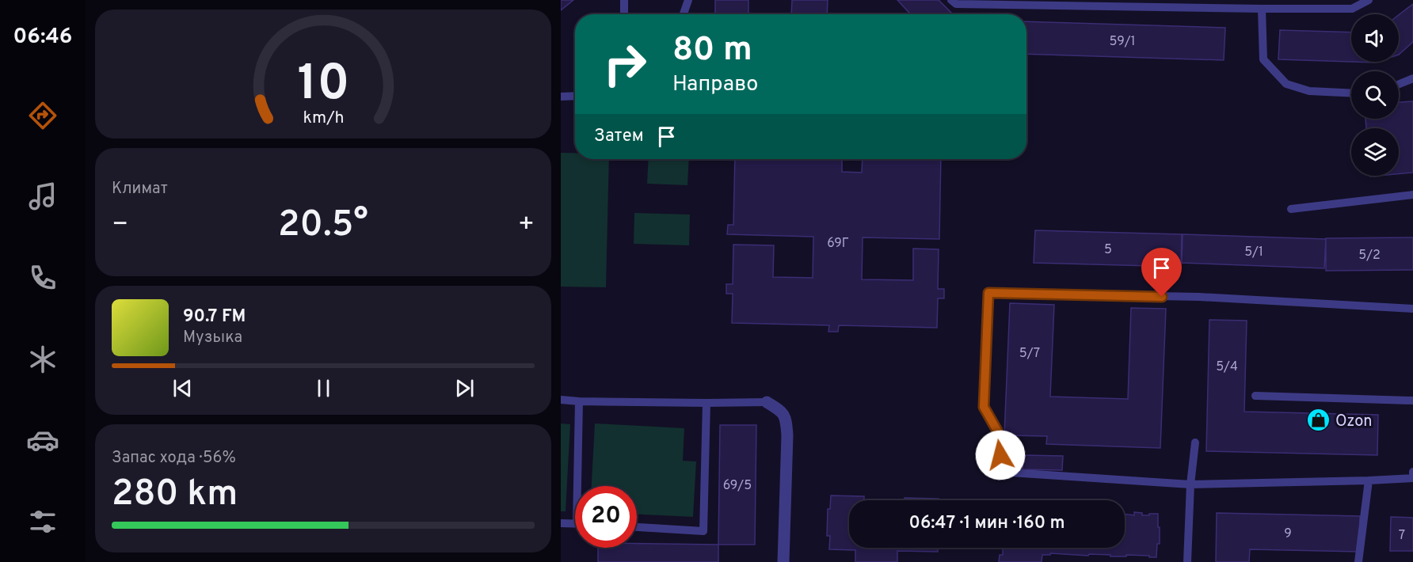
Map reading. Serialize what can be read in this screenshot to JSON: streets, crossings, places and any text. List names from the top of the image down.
{
  "places": {
    "shop": ["Ozon"]
  },
  "house_numbers": [
    "59/1",
    "69Г",
    "5",
    "5/1",
    "5/2",
    "5/7",
    "5/4",
    "69/5",
    "9",
    "7"
  ],
  "page": {
    "tabs": "06:46",
    "turn": ["80 m", "Направо"],
    "then": "Затем",
    "tile": [
      "Климат",
      ["Запас хода · 56%", "280 km"]
    ],
    "heat": ["−", "20.5°", "+"],
    "song": ["90.7 FM", "Музыка"],
    "limit": "20",
    "trip": "06:47 · 1 мин · 160 m",
    "gauge": ["10", "km/h"]
  }
}
